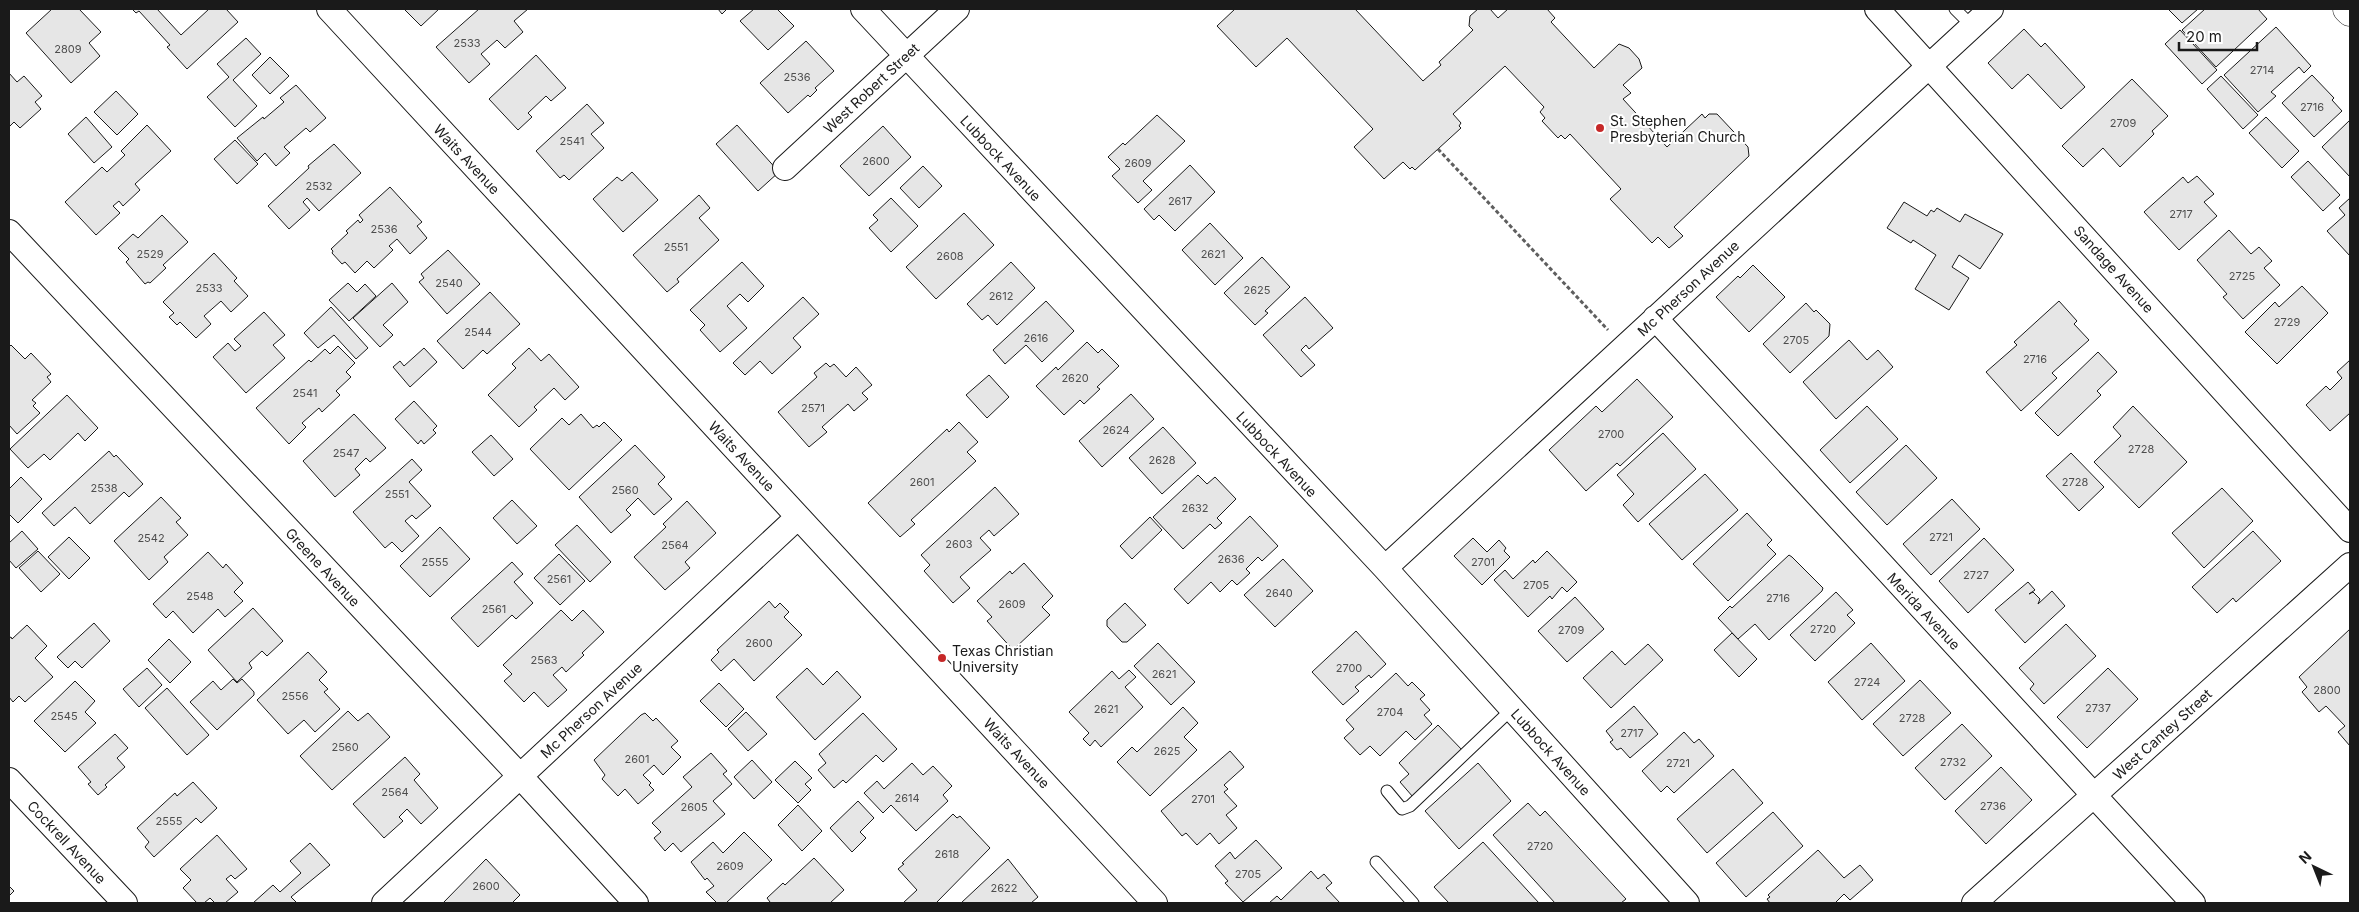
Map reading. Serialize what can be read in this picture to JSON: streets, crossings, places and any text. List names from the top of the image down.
{
  "streets": {
    "street": [
      "West Robert Street",
      "Lubbock Avenue",
      "Waits Avenue",
      "Sandage Avenue",
      "Mc Pherson Avenue",
      "Greene Avenue",
      "Merida Avenue",
      "West Cantey Street",
      "Cockrell Avenue"
    ]
  },
  "crossings": [
    ["West Robert Street", "Lubbock Avenue"],
    ["Lubbock Avenue", "Mc Pherson Avenue"],
    ["Waits Avenue", "Mc Pherson Avenue"],
    ["Sandage Avenue", "Mc Pherson Avenue"],
    ["Mc Pherson Avenue", "Greene Avenue"],
    ["Mc Pherson Avenue", "Merida Avenue"],
    ["Merida Avenue", "West Cantey Street"]
  ],
  "places": ["St. Stephen Presbyterian Church", "Texas Christian University"],
  "house_numbers": [
    "2533",
    "2809",
    "2714",
    "2536",
    "2716",
    "2709",
    "2541",
    "2600",
    "2609",
    "2532",
    "2617",
    "2717",
    "2536",
    "2551",
    "2529",
    "2621",
    "2608",
    "2725",
    "2540",
    "2533",
    "2625",
    "2612",
    "2729",
    "2544",
    "2616",
    "2705",
    "2716",
    "2620",
    "2541",
    "2571",
    "2624",
    "2700",
    "2728",
    "2547",
    "2628",
    "2601",
    "2728",
    "2538",
    "2560",
    "2551",
    "2632",
    "2721",
    "2542",
    "2603",
    "2564",
    "2636",
    "2555",
    "2701",
    "2727",
    "2561",
    "2705",
    "2640",
    "2548",
    "2716",
    "2609",
    "2561",
    "2720",
    "2709",
    "2600",
    "2563",
    "2700",
    "2621",
    "2724",
    "2800",
    "2556",
    "2737",
    "2621",
    "2704",
    "2545",
    "2728",
    "2717",
    "2560",
    "2625",
    "2601",
    "2732",
    "2721",
    "2564",
    "2614",
    "2701",
    "2736",
    "2605",
    "2555",
    "2720",
    "2618",
    "2609",
    "2705",
    "2600",
    "2622"
  ],
  "scale_bar": "20 m",
  "north": "top left"
}
